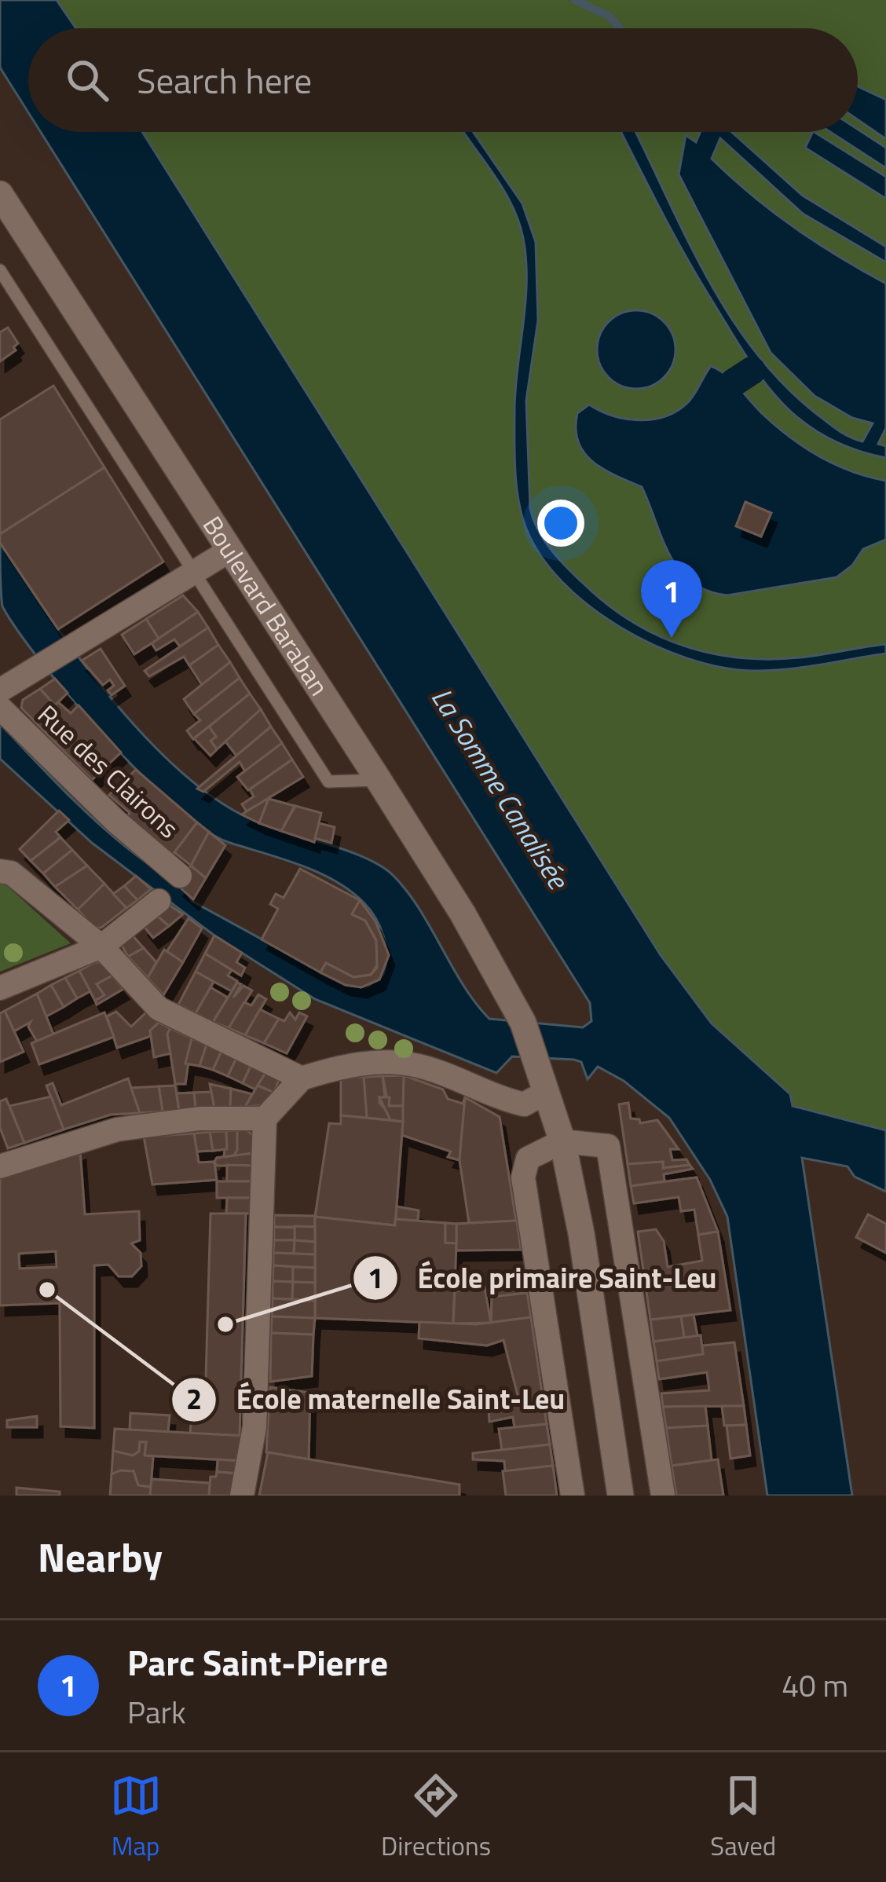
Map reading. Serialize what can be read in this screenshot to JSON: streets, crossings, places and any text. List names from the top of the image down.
{
  "streets": {
    "street": ["Boulevard Baraban", "Rue des Clairons"]
  },
  "water": ["La Somme Canalisée"],
  "places": ["École maternelle Saint-Leu", "École primaire Saint-Leu"],
  "page": {
    "search": "Search here",
    "pins": "1",
    "heading": "Nearby",
    "list": [
      {
        "mark": "1",
        "name": "Parc Saint-Pierre",
        "note": "Park",
        "value": "40 m"
      }
    ],
    "nav": ["Map", "Directions", "Saved"]
  }
}
